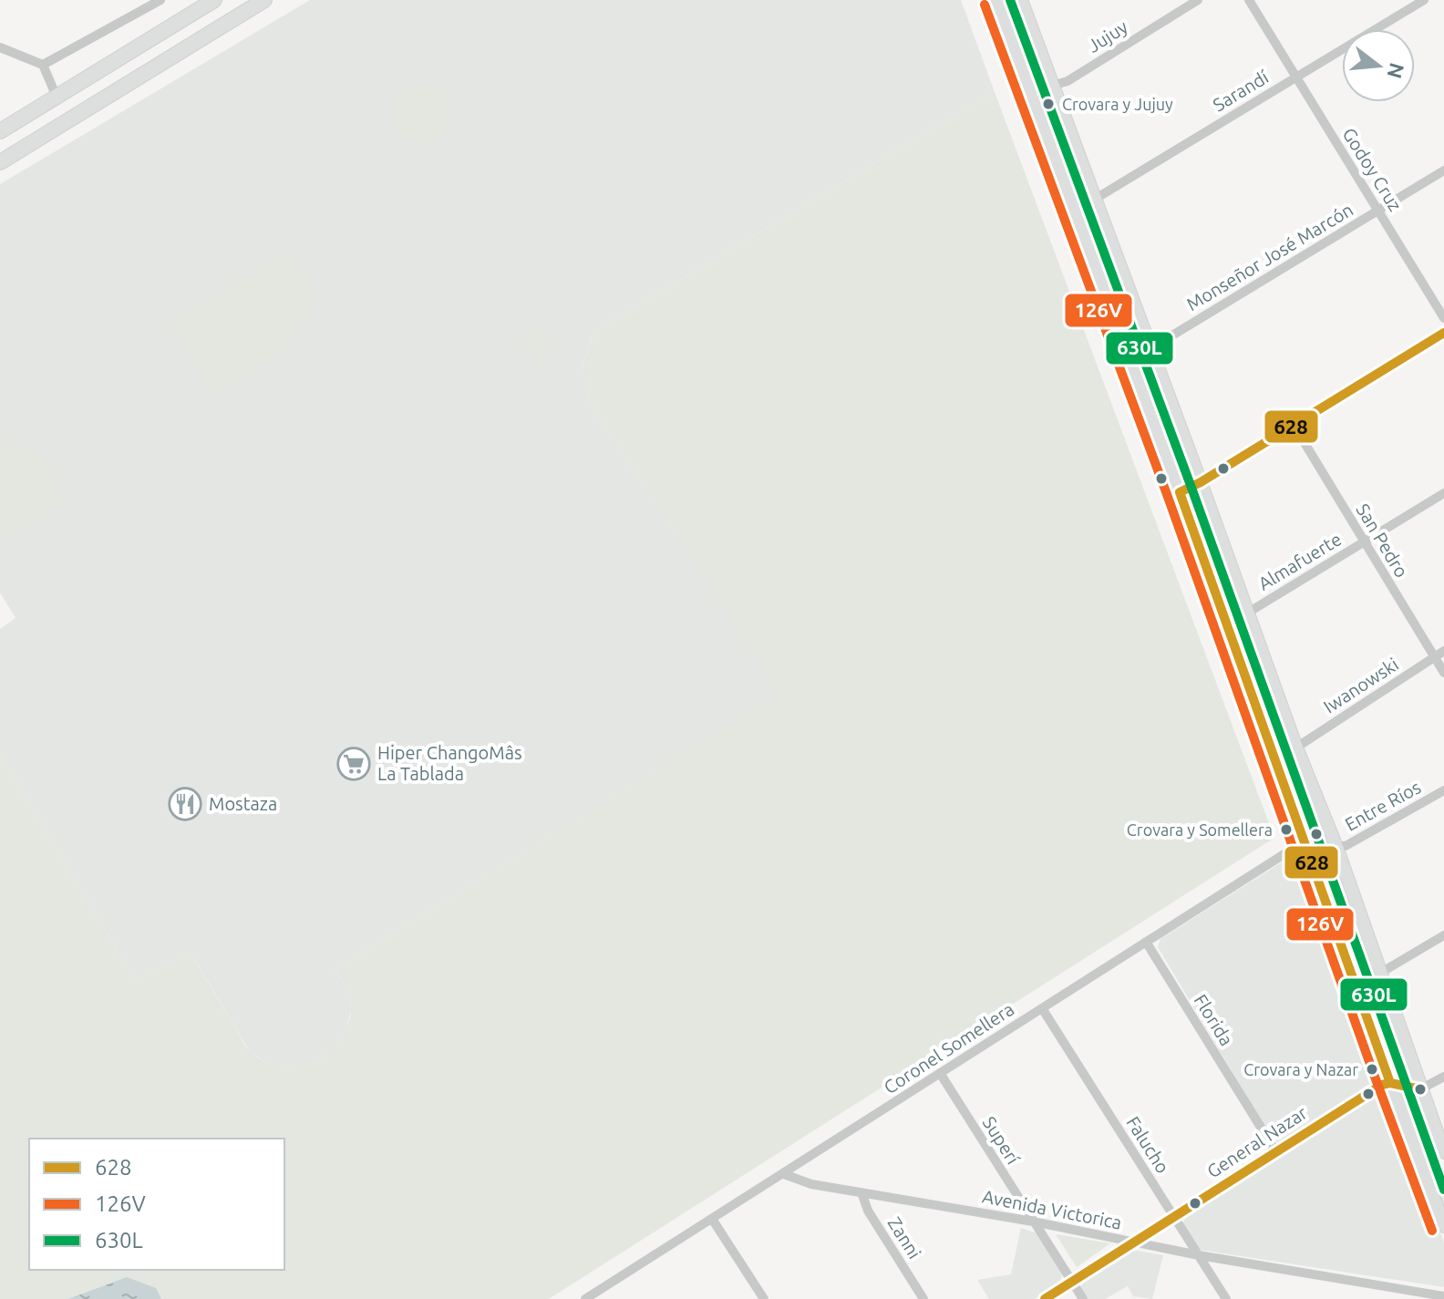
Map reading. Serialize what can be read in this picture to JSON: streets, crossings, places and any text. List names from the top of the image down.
{
  "streets": {
    "street": [
      "Jujuy",
      "Sarandí",
      "Godoy Cruz",
      "Monseñor José Marcón",
      "San Pedro",
      "Almafuerte",
      "Iwanowski",
      "Entre Ríos",
      "Florida",
      "Coronel Somellera",
      "Superí",
      "General Nazar",
      "Falucho",
      "Avenida Victorica",
      "Zanni"
    ]
  },
  "crossings": [
    ["Sarandí", "Godoy Cruz"],
    ["Godoy Cruz", "Monseñor José Marcón"],
    ["San Pedro", "Almafuerte"],
    ["San Pedro", "Iwanowski"],
    ["Entre Ríos", "Coronel Somellera"],
    ["Florida", "Coronel Somellera"],
    ["Florida", "General Nazar"],
    ["Coronel Somellera", "Superí"],
    ["Coronel Somellera", "Falucho"],
    ["Coronel Somellera", "Avenida Victorica"],
    ["Superí", "General Nazar"],
    ["Superí", "Avenida Victorica"],
    ["General Nazar", "Falucho"],
    ["General Nazar", "Avenida Victorica"],
    ["Falucho", "Avenida Victorica"],
    ["Avenida Victorica", "Zanni"]
  ],
  "places": {
    "other": ["Crovara y Jujuy", "Crovara y Somellera", "Crovara y Nazar"],
    "supermarket": ["Hiper ChangoMâs La Tablada"],
    "restaurant": ["Mostaza"]
  },
  "lines": ["transit line 630L", "transit line 126V", "transit line 628"],
  "legend": ["628", "126V", "630L"],
  "north": "right"
}
